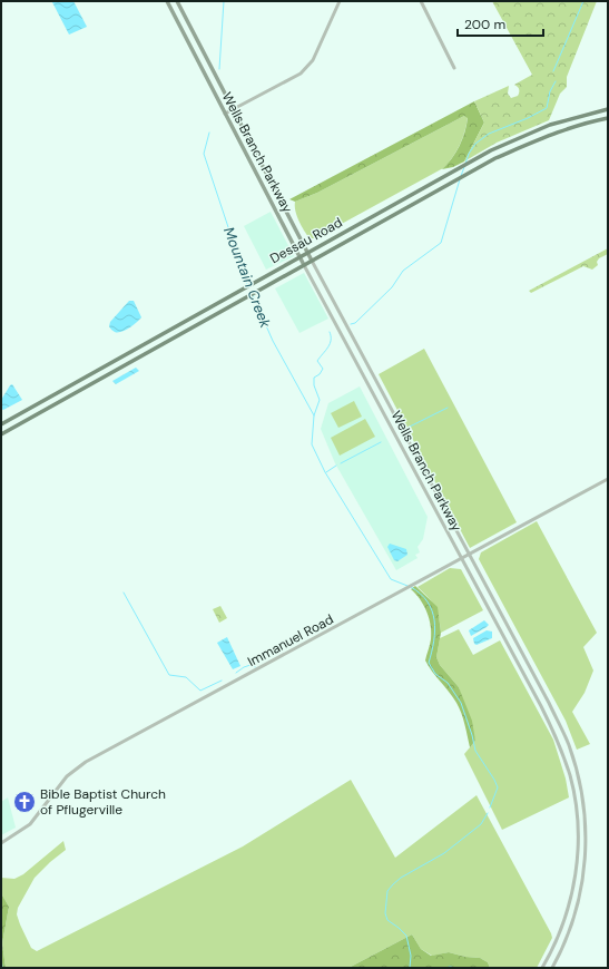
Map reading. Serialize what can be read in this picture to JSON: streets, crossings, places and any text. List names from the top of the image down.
{
  "streets": {
    "main road": ["Wells Branch Parkway", "Dessau Road"],
    "street": ["Immanuel Road"]
  },
  "crossings": [
    ["Wells Branch Parkway", "Dessau Road"],
    ["Wells Branch Parkway", "Immanuel Road"]
  ],
  "water": ["Mountain Creek"],
  "places": {
    "church": ["Bible Baptist Church of Pflugerville"]
  },
  "scale_bar": "200 m"
}
